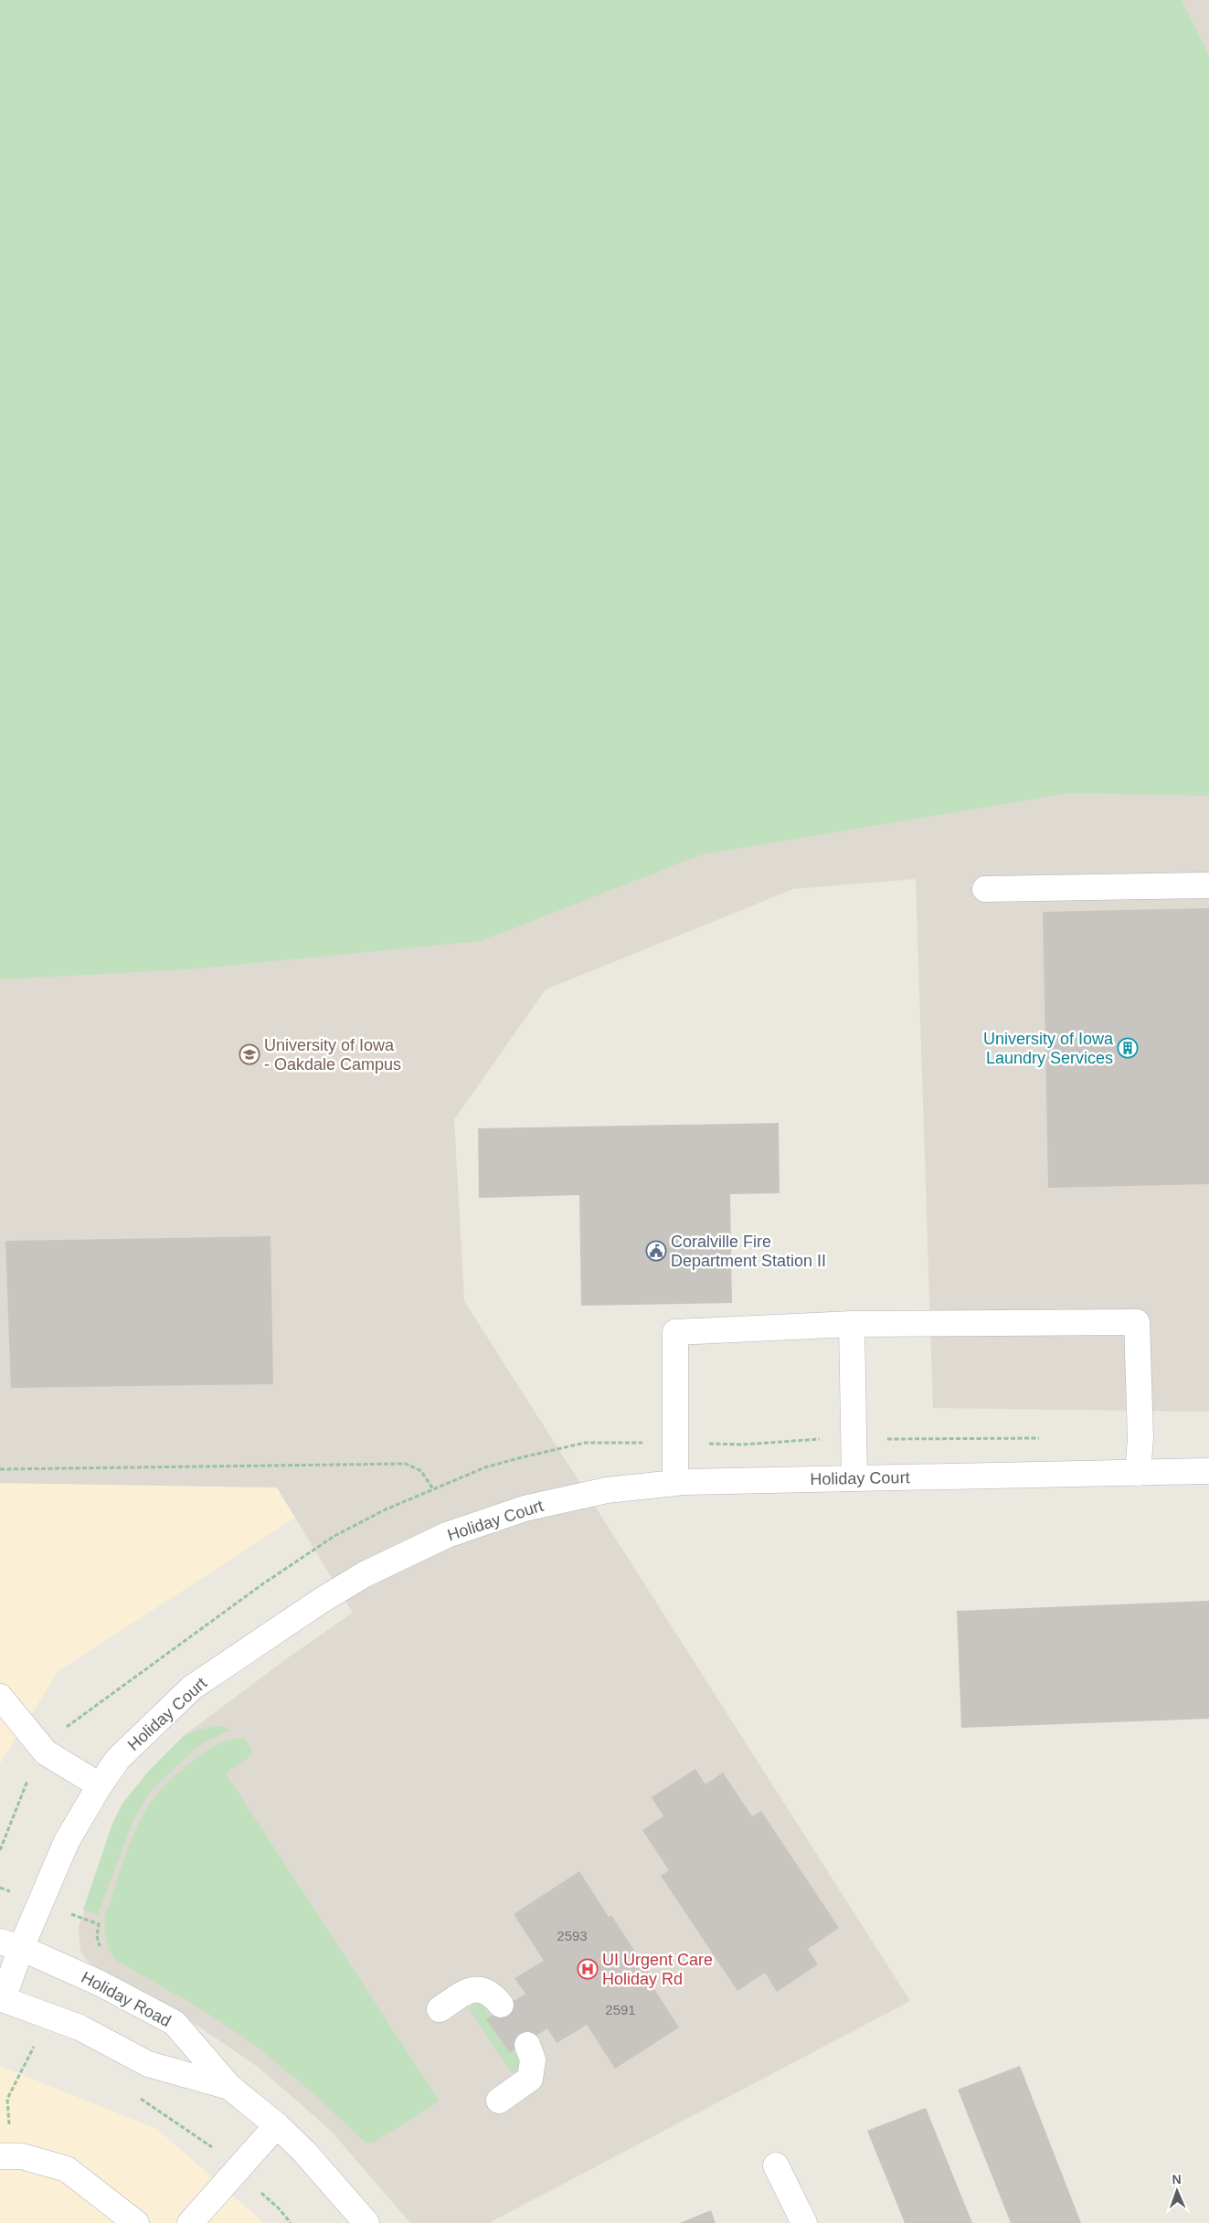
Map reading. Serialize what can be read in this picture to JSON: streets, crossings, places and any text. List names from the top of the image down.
{
  "streets": {
    "street": ["Holiday Court", "Holiday Road"]
  },
  "crossings": [
    ["Holiday Court", "Holiday Road"]
  ],
  "places": {
    "building": ["University of Iowa Laundry Services"],
    "school or university": ["University of Iowa - Oakdale Campus"],
    "public building": ["Coralville Fire Department Station II"],
    "hospital": ["UI Urgent Care Holiday Rd"]
  },
  "house_numbers": ["2593", "2591"],
  "north": "top"
}
